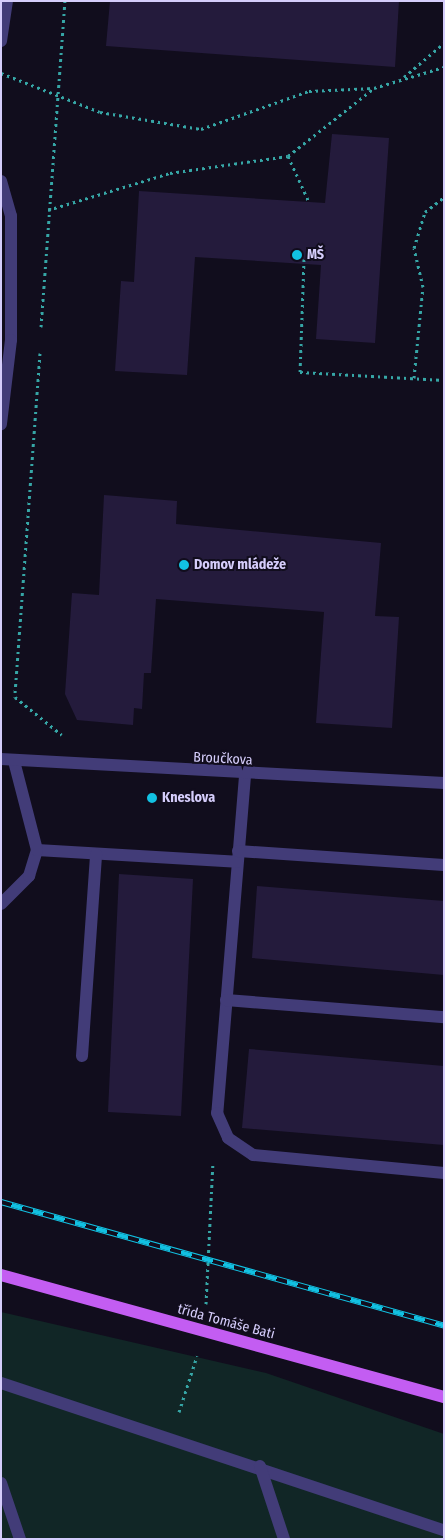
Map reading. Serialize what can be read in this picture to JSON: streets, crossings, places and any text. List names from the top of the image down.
{
  "streets": {
    "main road": ["třída Tomáše Bati"],
    "street": ["Broučkova"]
  },
  "places": ["MŠ", "Domov mládeže", "Kneslova"]
}
